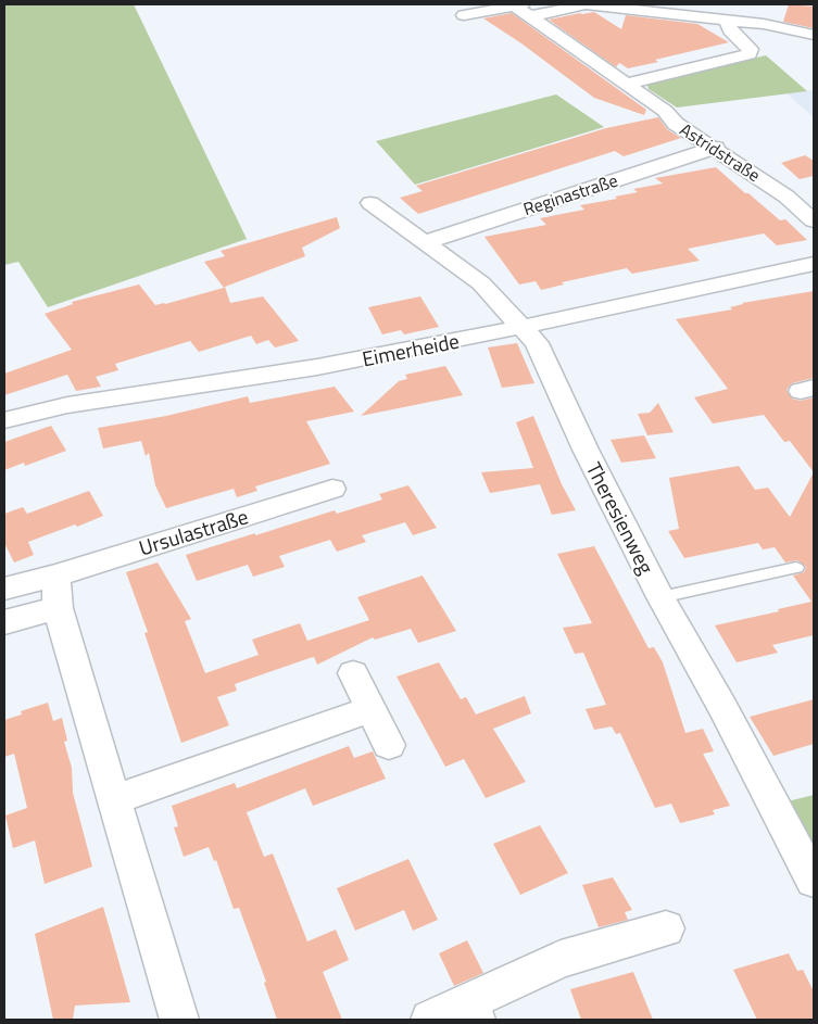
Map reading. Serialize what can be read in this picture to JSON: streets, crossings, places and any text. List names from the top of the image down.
{
  "streets": {
    "street": [
      "Astridstraße",
      "Reginastraße",
      "Eimerheide",
      "Theresienweg",
      "Ursulastraße"
    ]
  },
  "crossings": [
    ["Astridstraße", "Reginastraße"],
    ["Reginastraße", "Theresienweg"],
    ["Eimerheide", "Theresienweg"]
  ]
}
